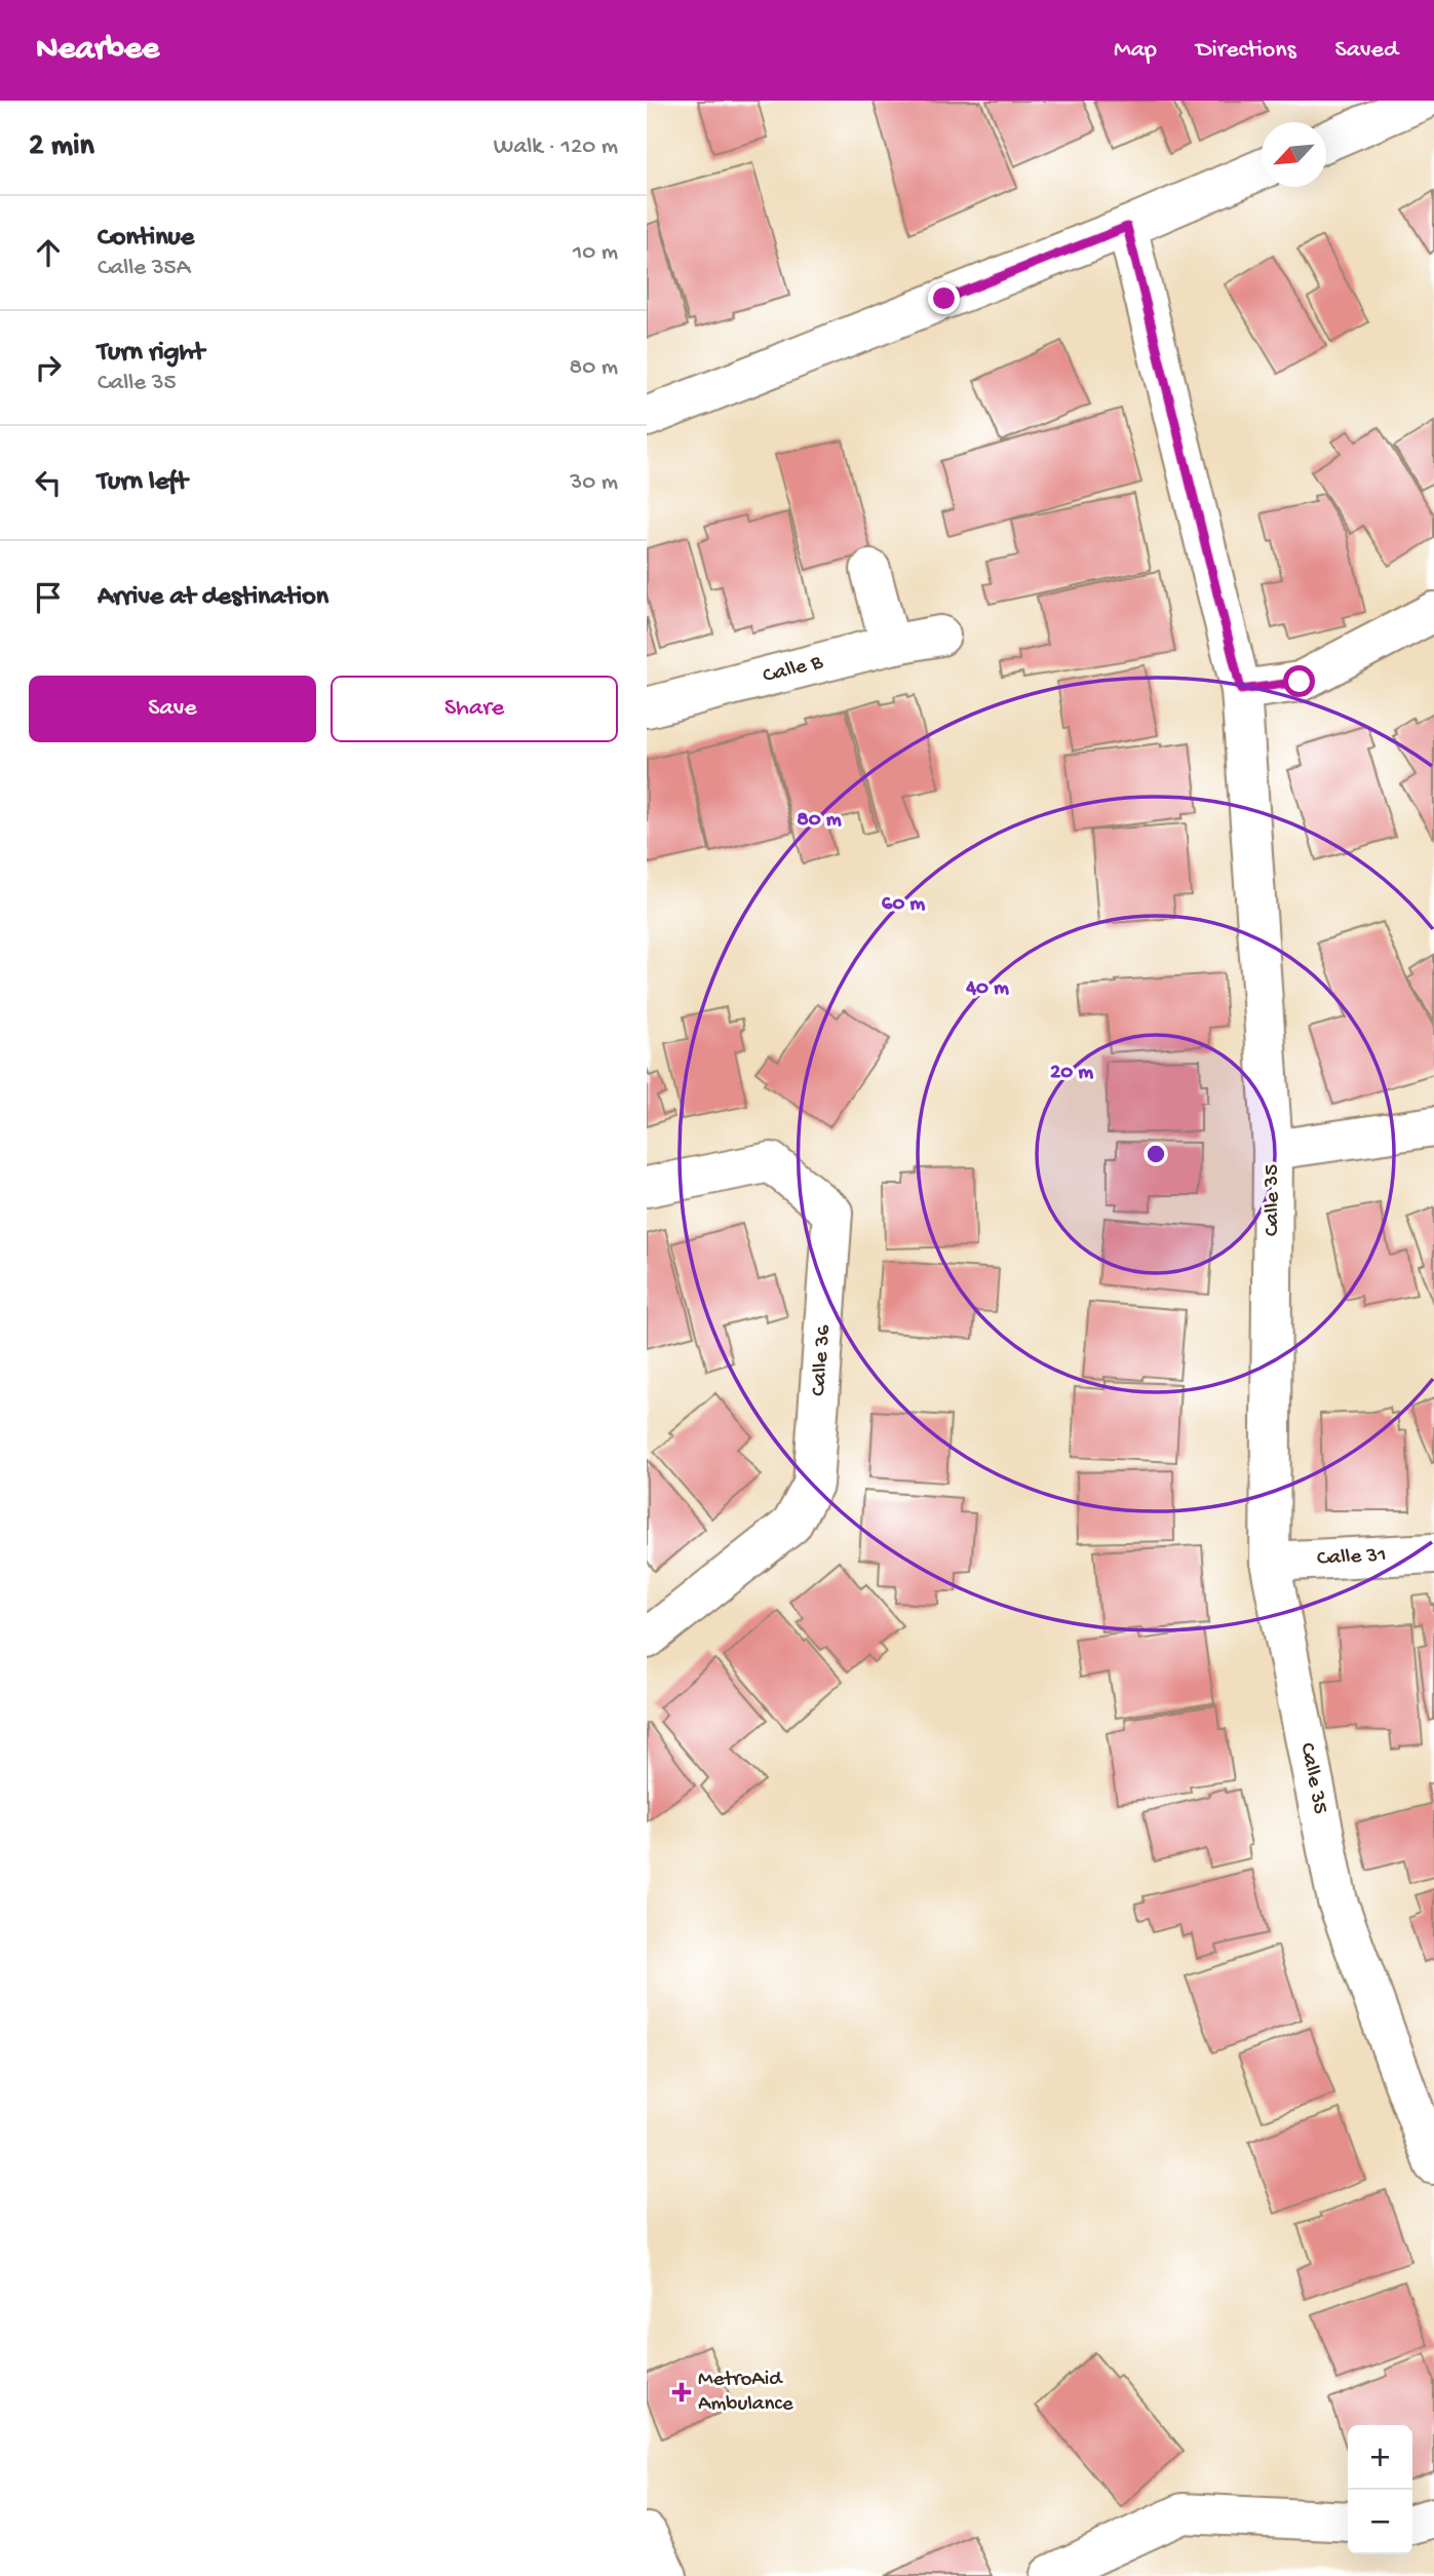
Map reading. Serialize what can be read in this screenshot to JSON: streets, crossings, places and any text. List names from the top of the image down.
{
  "streets": {
    "street": [
      "Calle B",
      "Calle 35",
      "Calle 36",
      "Calle 31"
    ]
  },
  "crossings": [
    ["Calle 35", "Calle 31"]
  ],
  "places": {
    "health": ["MetroAid Ambulance"]
  },
  "north": "bottom left",
  "page": {
    "header": "Nearbee",
    "nav": ["Map", "Directions", "Saved"],
    "heading": ["2 min", "Walk · 120 m"],
    "list": [
      ["Continue", "Calle 35A", "10 m"],
      ["Turn right", "Calle 35", "80 m"],
      ["Turn left", "30 m"],
      "Arrive at destination"
    ],
    "buttons": ["Save", "Share"],
    "map_buttons": ["+", "−"]
  },
  "rings": [
    "80 m",
    "60 m",
    "40 m",
    "20 m"
  ]
}
